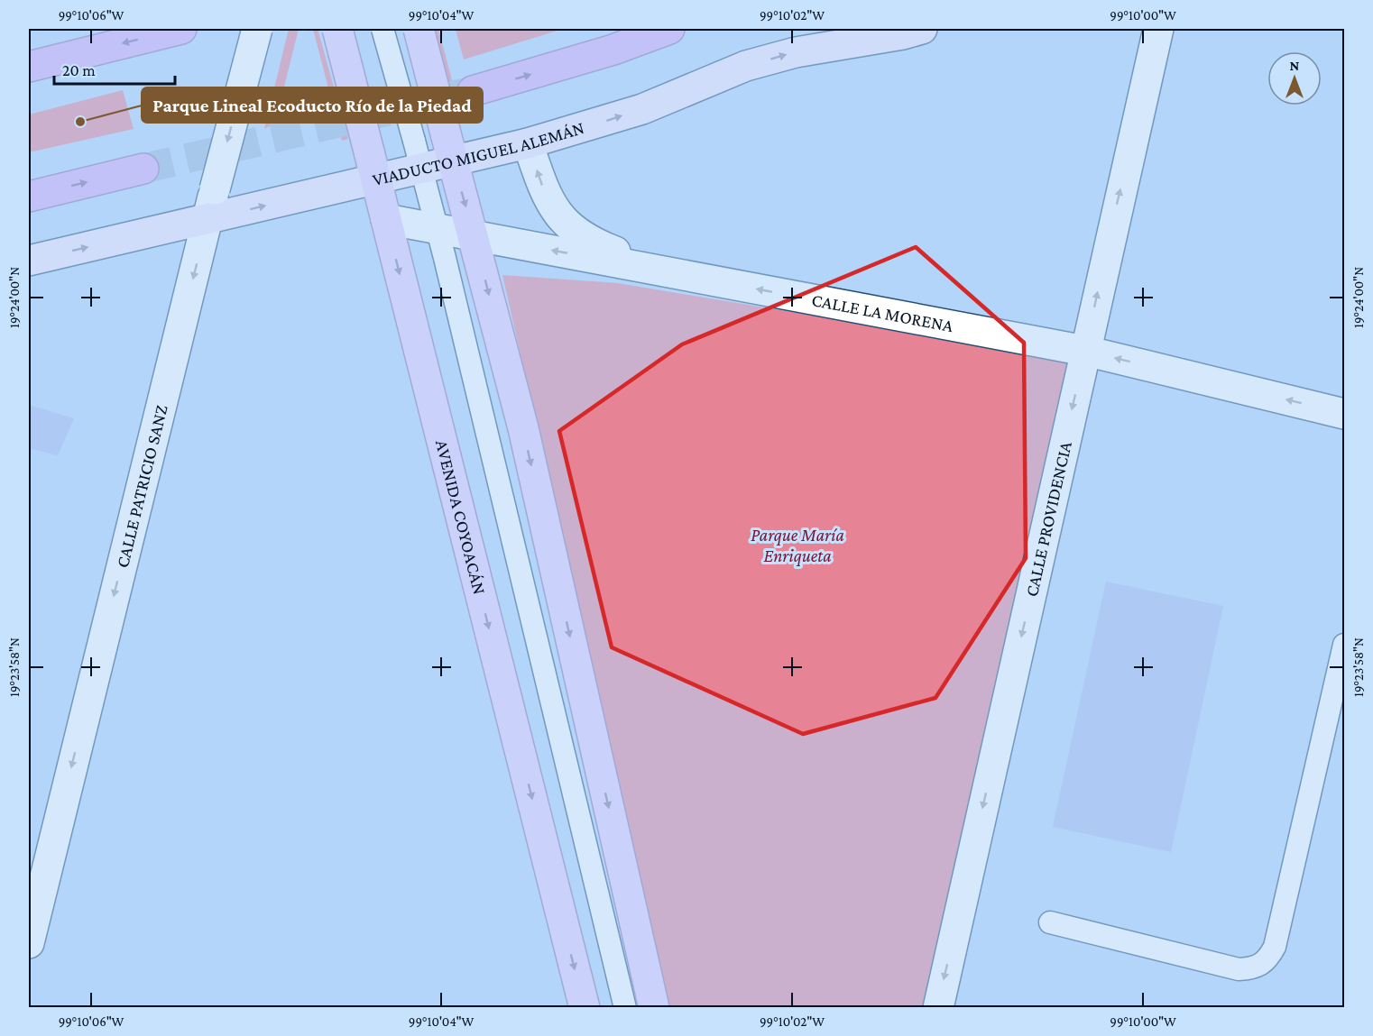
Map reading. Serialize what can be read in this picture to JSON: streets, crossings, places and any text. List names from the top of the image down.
{
  "streets": {
    "main road": ["VIADUCTO MIGUEL ALEMÁN", "AVENIDA COYOACÁN"],
    "street": ["CALLE LA MORENA", "CALLE PATRICIO SANZ", "CALLE PROVIDENCIA"]
  },
  "crossings": [
    ["VIADUCTO MIGUEL ALEMÁN", "CALLE PATRICIO SANZ"],
    ["VIADUCTO MIGUEL ALEMÁN", "AVENIDA COYOACÁN"],
    ["CALLE LA MORENA", "CALLE PROVIDENCIA"],
    ["CALLE LA MORENA", "AVENIDA COYOACÁN"]
  ],
  "one_way": ["VIADUCTO MIGUEL ALEMÁN", "CALLE LA MORENA", "CALLE PATRICIO SANZ"],
  "parks": ["Parque María Enriqueta"],
  "places": ["Parque Lineal Ecoducto Río de la Piedad"],
  "scale_bar": "20 m",
  "north": "top",
  "coordinates": [
    "99°10'06\"W",
    "99°10'04\"W",
    "99°10'02\"W",
    "99°10'00\"W",
    "19°24'00\"N",
    "19°23'58\"N"
  ]
}
